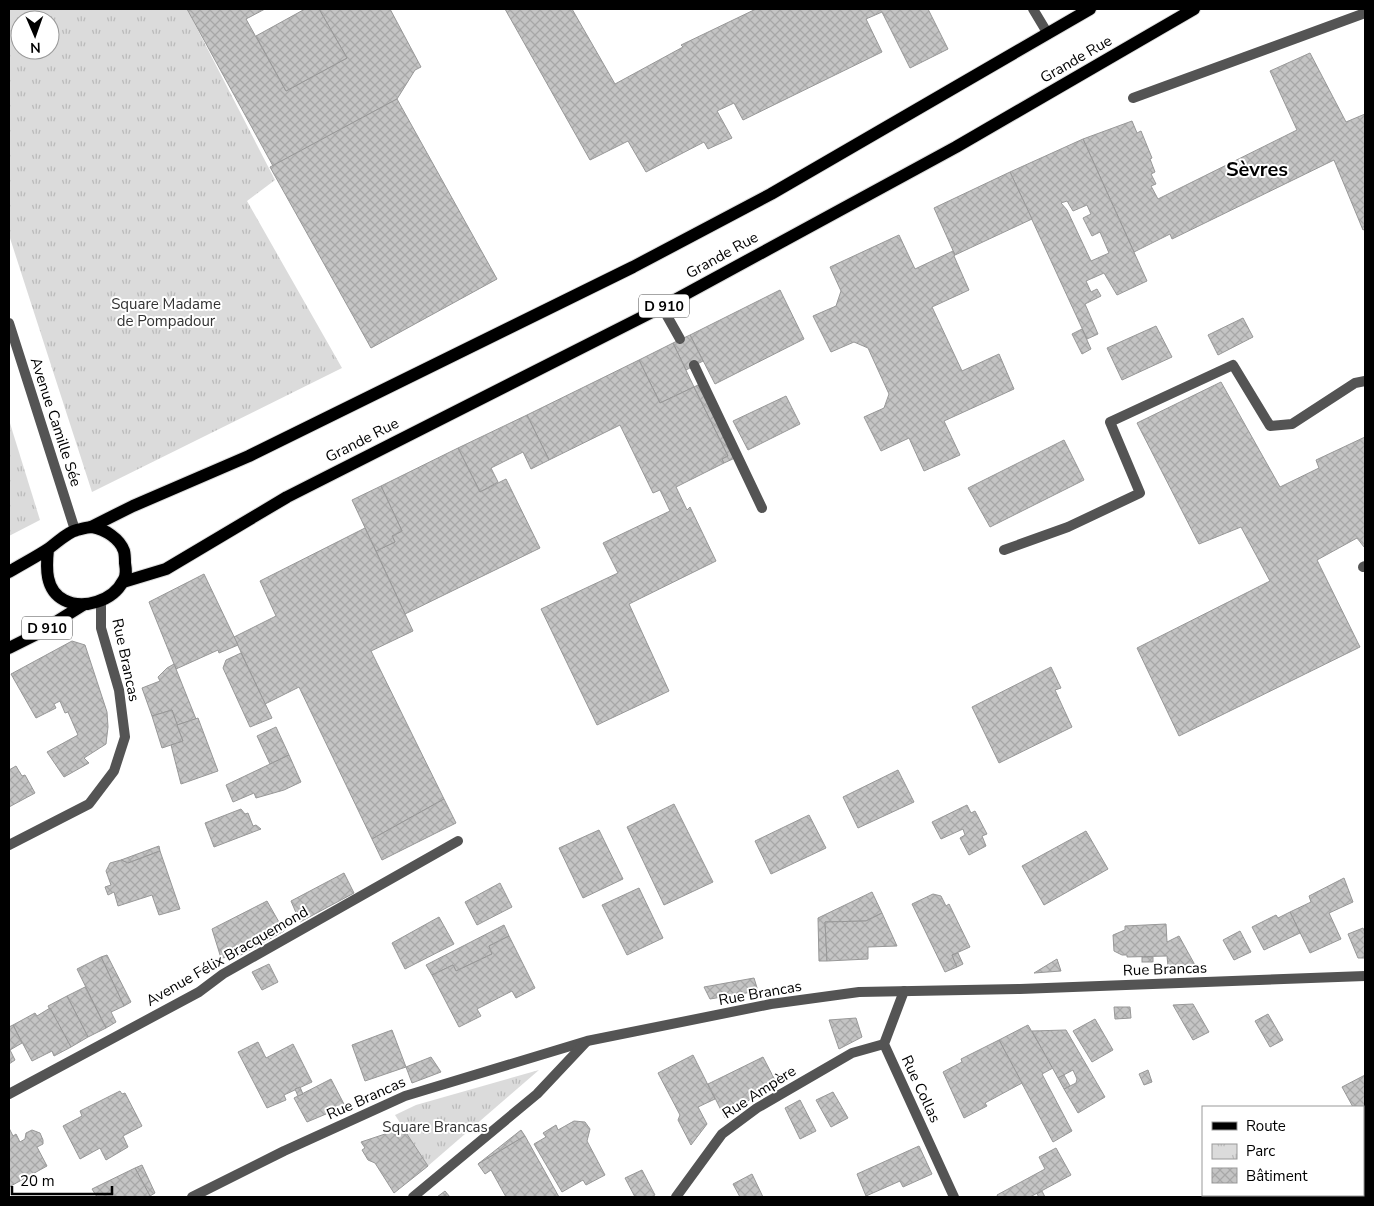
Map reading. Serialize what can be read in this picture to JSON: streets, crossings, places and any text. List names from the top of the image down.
{
  "streets": {
    "main road": ["Grande Rue", "D 910"],
    "street": [
      "Avenue Camille Sée",
      "Rue Brancas",
      "Avenue Félix Bracquemond",
      "Rue Collas",
      "Rue Ampère"
    ]
  },
  "crossings": [
    ["Grande Rue", "D 910"],
    ["Grande Rue", "Avenue Camille Sée"],
    ["Grande Rue", "Rue Brancas"],
    ["D 910", "Avenue Camille Sée"],
    ["D 910", "Rue Brancas"],
    ["Avenue Camille Sée", "Rue Brancas"],
    ["Rue Brancas", "Rue Collas"],
    ["Rue Collas", "Rue Ampère"]
  ],
  "districts": ["Sèvres"],
  "parks": ["Square Madame de Pompadour", "Square Brancas"],
  "legend": ["Route", "Parc", "Bâtiment"],
  "scale_bar": "20 m",
  "north": "bottom"
}
